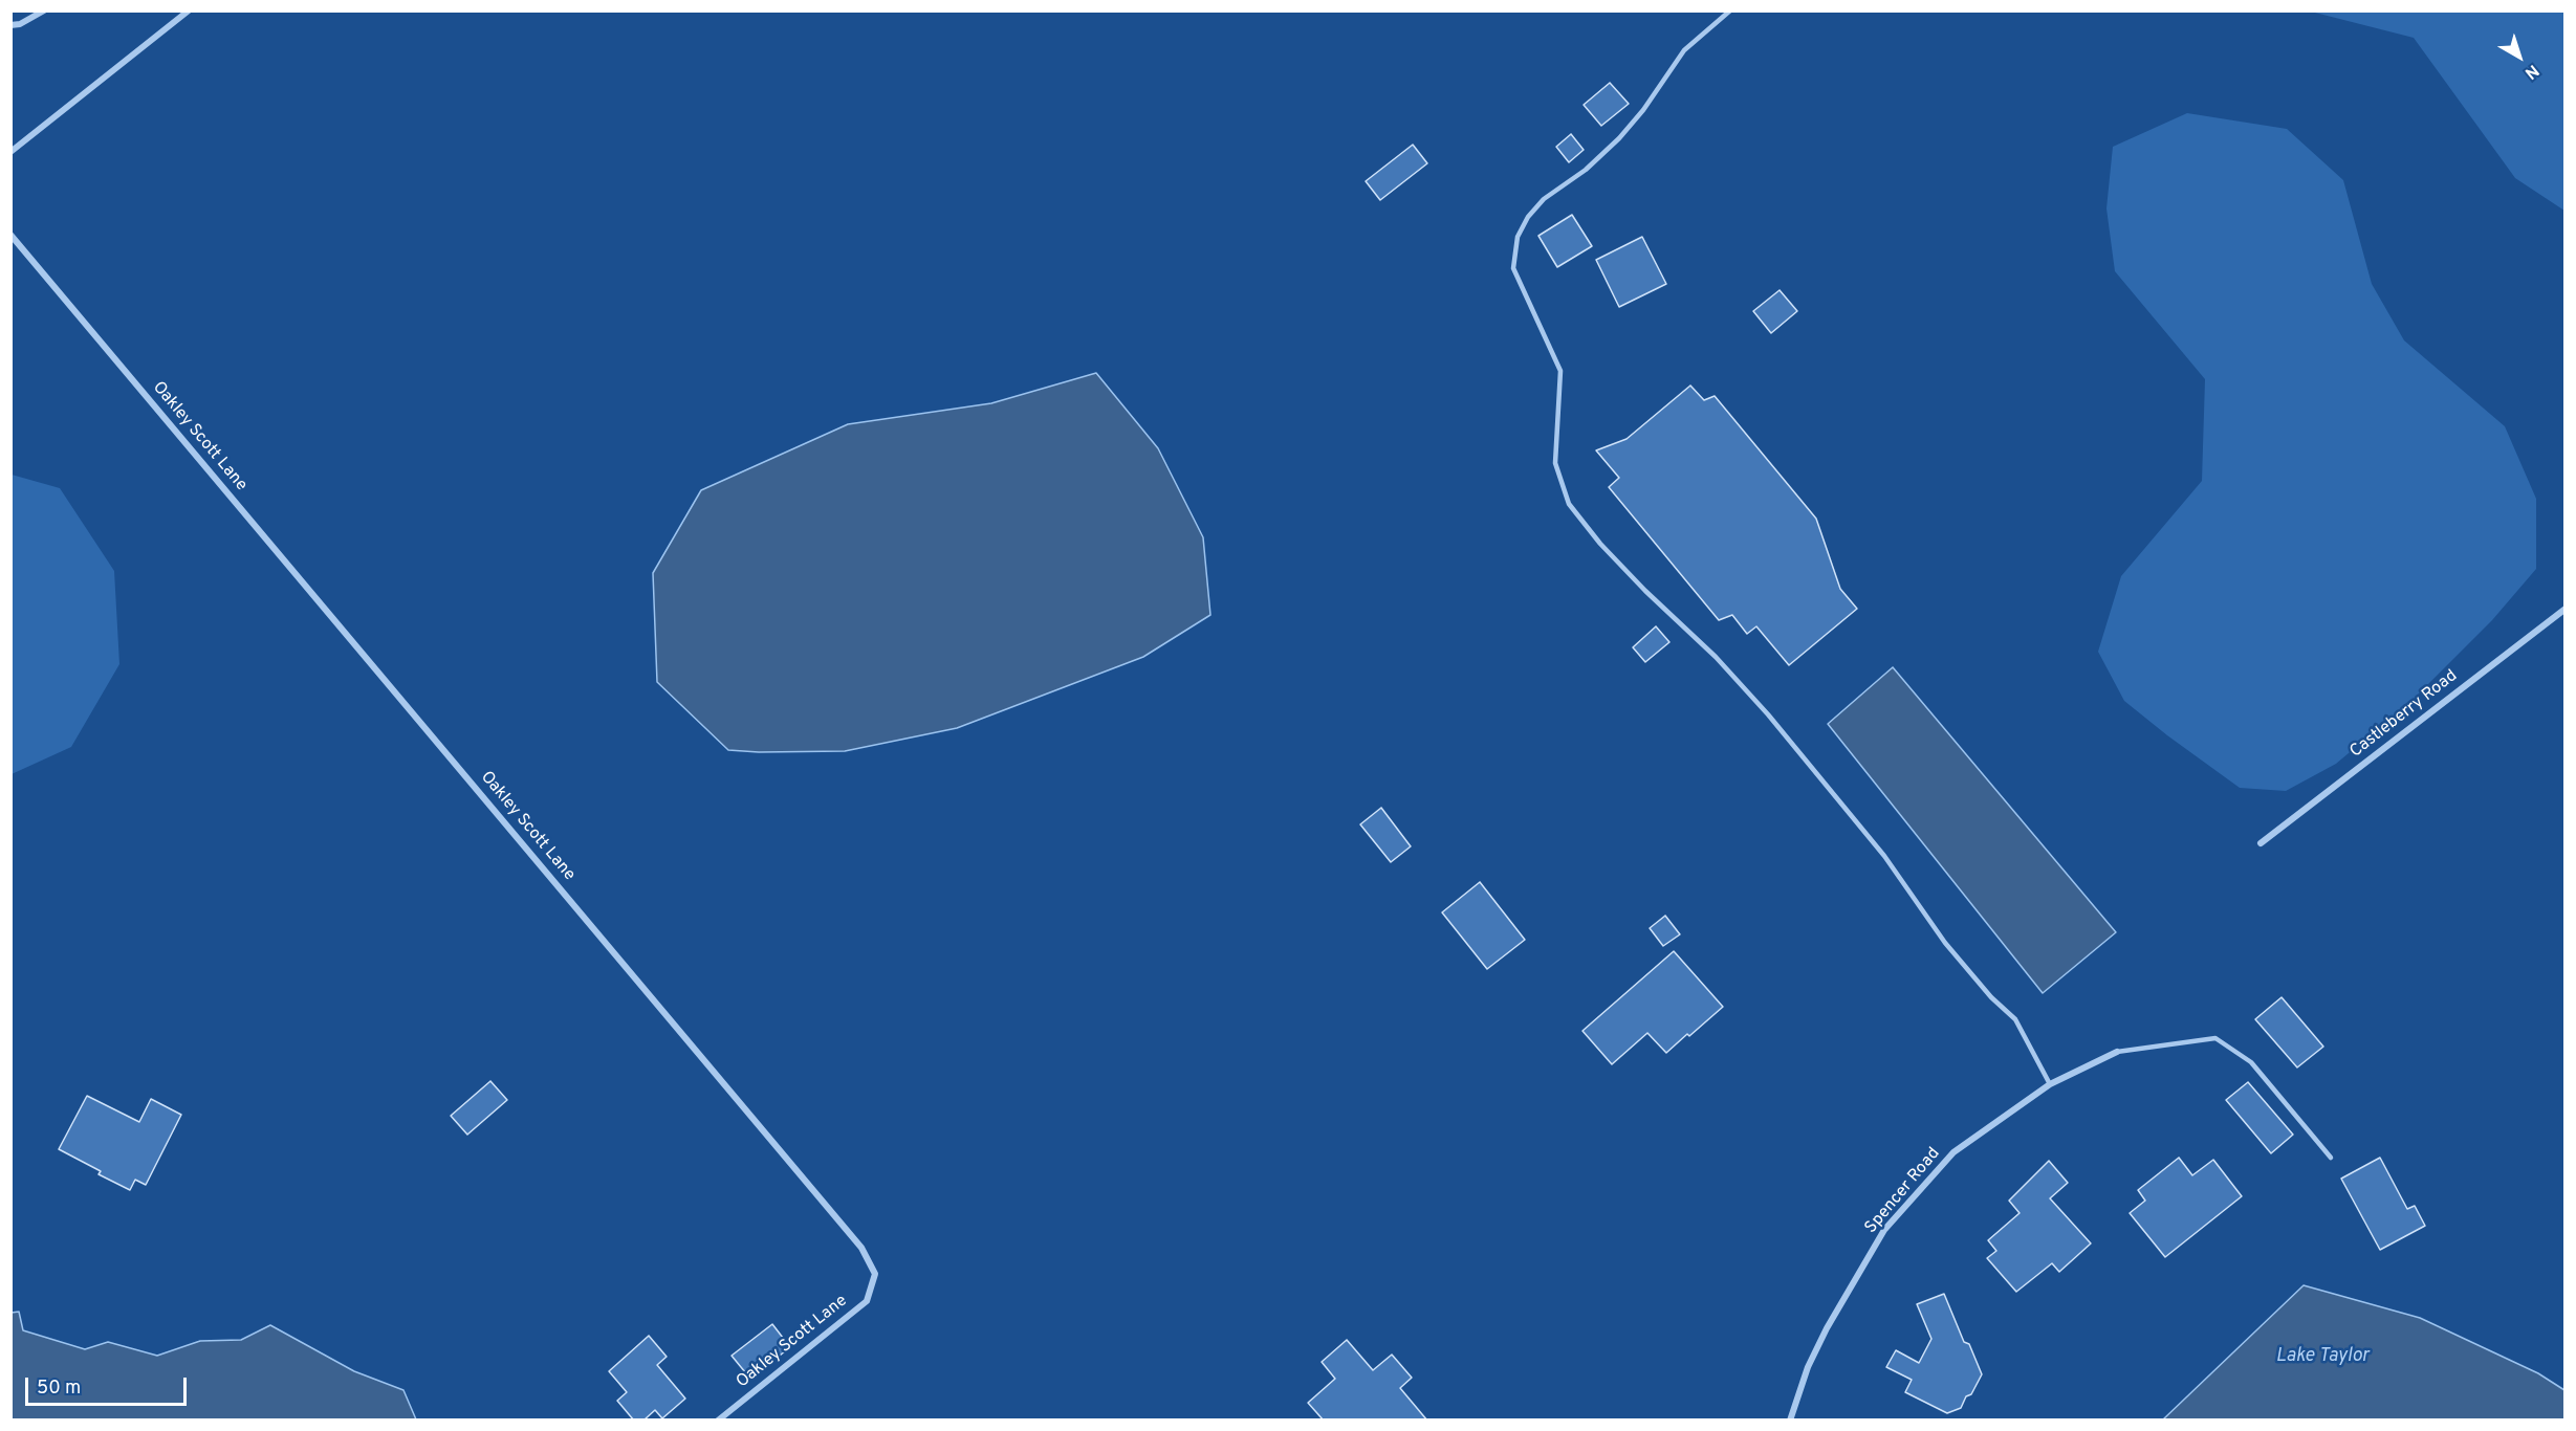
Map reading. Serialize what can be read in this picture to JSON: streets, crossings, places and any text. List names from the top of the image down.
{
  "streets": {
    "street": ["Oakley Scott Lane", "Castleberry Road", "Spencer Road"]
  },
  "water": ["Lake Taylor"],
  "scale_bar": "50 m",
  "north": "bottom right"
}
